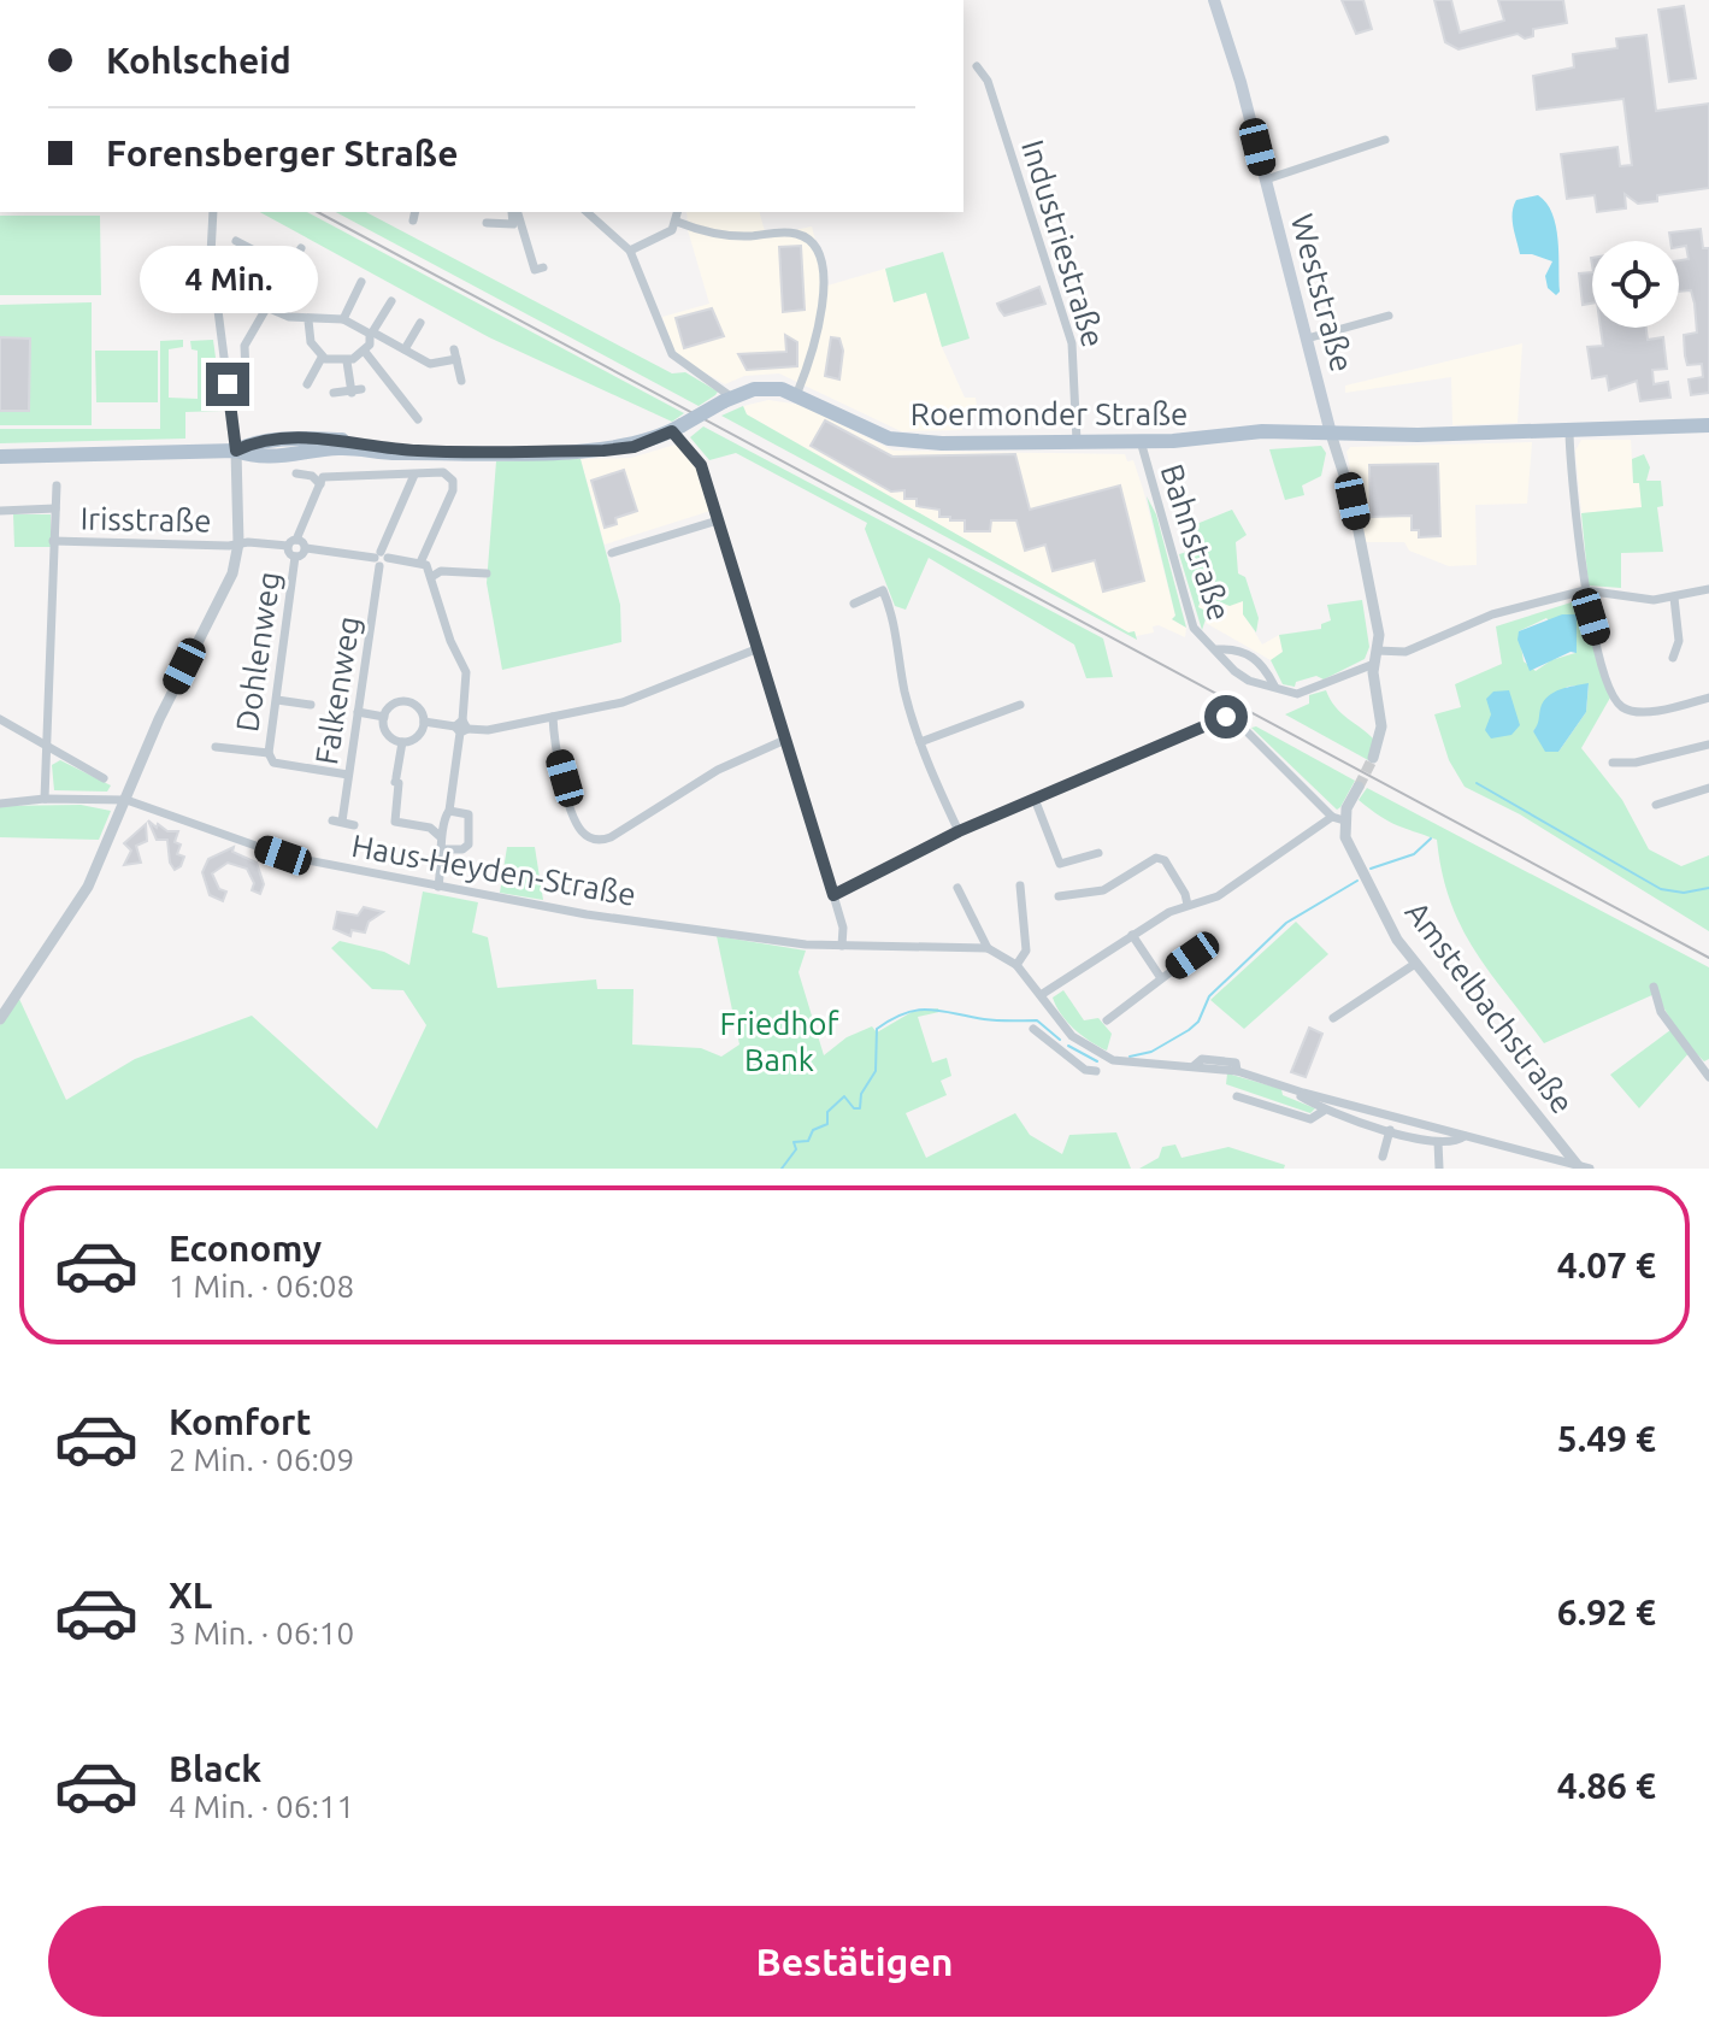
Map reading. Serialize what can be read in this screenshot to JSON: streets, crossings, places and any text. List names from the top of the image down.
{
  "streets": {
    "main road": ["Weststraße", "Roermonder Straße"],
    "street": [
      "Industriestraße",
      "Irisstraße",
      "Bahnstraße",
      "Dohlenweg",
      "Falkenweg",
      "Haus-Heyden-Straße",
      "Amstelbachstraße"
    ]
  },
  "crossings": [
    ["Industriestraße", "Roermonder Straße"],
    ["Weststraße", "Roermonder Straße"],
    ["Roermonder Straße", "Bahnstraße"],
    ["Dohlenweg", "Falkenweg"],
    ["Haus-Heyden-Straße", "Amstelbachstraße"]
  ],
  "parks": ["Friedhof Bank"],
  "page": {
    "banner": ["Kohlscheid", "Forensberger Straße"],
    "bubble": "4 Min.",
    "list": [
      {
        "name": "Economy",
        "note": "1 Min. · 06:08",
        "value": "4.07 €"
      },
      {
        "name": "Komfort",
        "note": "2 Min. · 06:09",
        "value": "5.49 €"
      },
      {
        "name": "XL",
        "note": "3 Min. · 06:10",
        "value": "6.92 €"
      },
      {
        "name": "Black",
        "note": "4 Min. · 06:11",
        "value": "4.86 €"
      }
    ],
    "buttons": "Bestätigen"
  }
}
